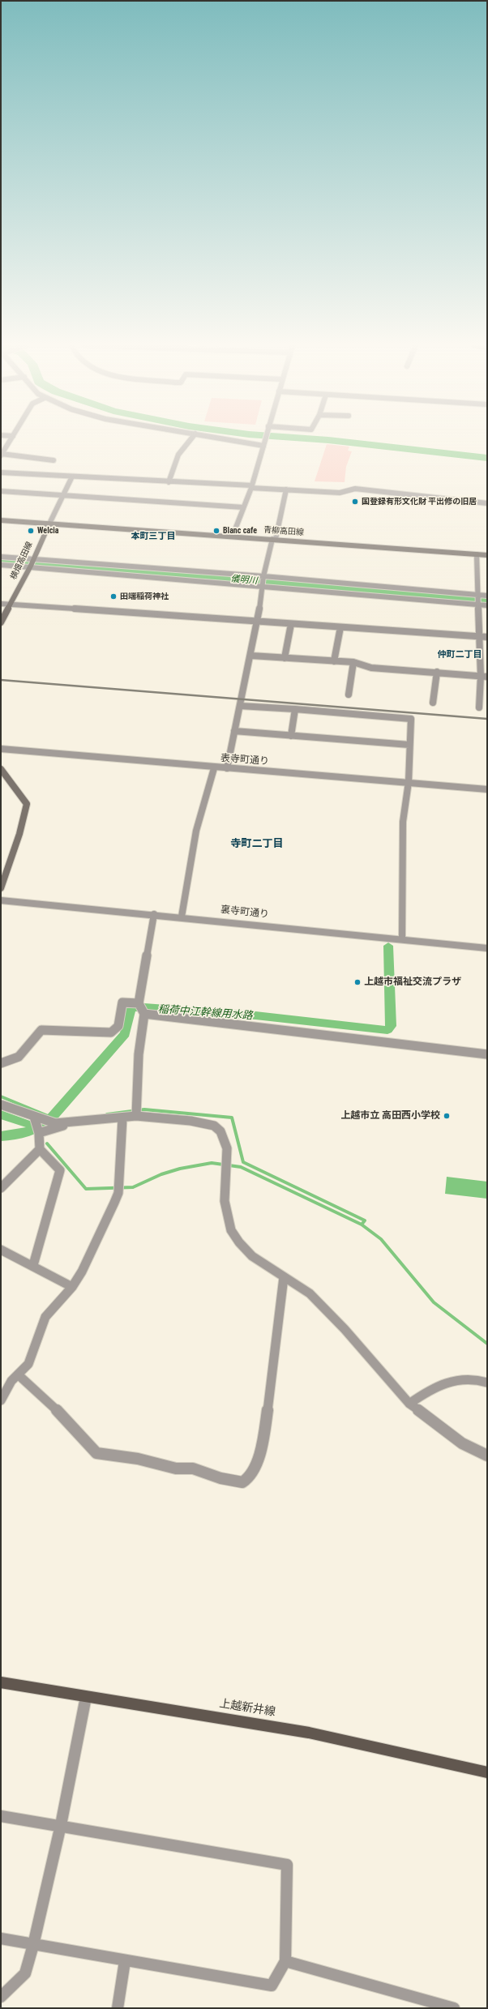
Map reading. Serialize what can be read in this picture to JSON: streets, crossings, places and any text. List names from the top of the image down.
{
  "streets": {
    "main road": ["青柳高田線", "横畑高田線", "上越新井線"],
    "street": ["表寺町通り", "裏寺町通り"]
  },
  "crossings": [
    ["青柳高田線", "横畑高田線"]
  ],
  "districts": ["本町三丁目", "仲町二丁目", "寺町二丁目"],
  "water": ["儀明川", "稲荷中江幹線用水路"],
  "places": [
    "国登録有形文化財 平出修の旧居",
    "Welcia",
    "Blanc cafe",
    "田端稲荷神社",
    "上越市福祉交流プラザ",
    "上越市立 高田西小学校"
  ]
}
